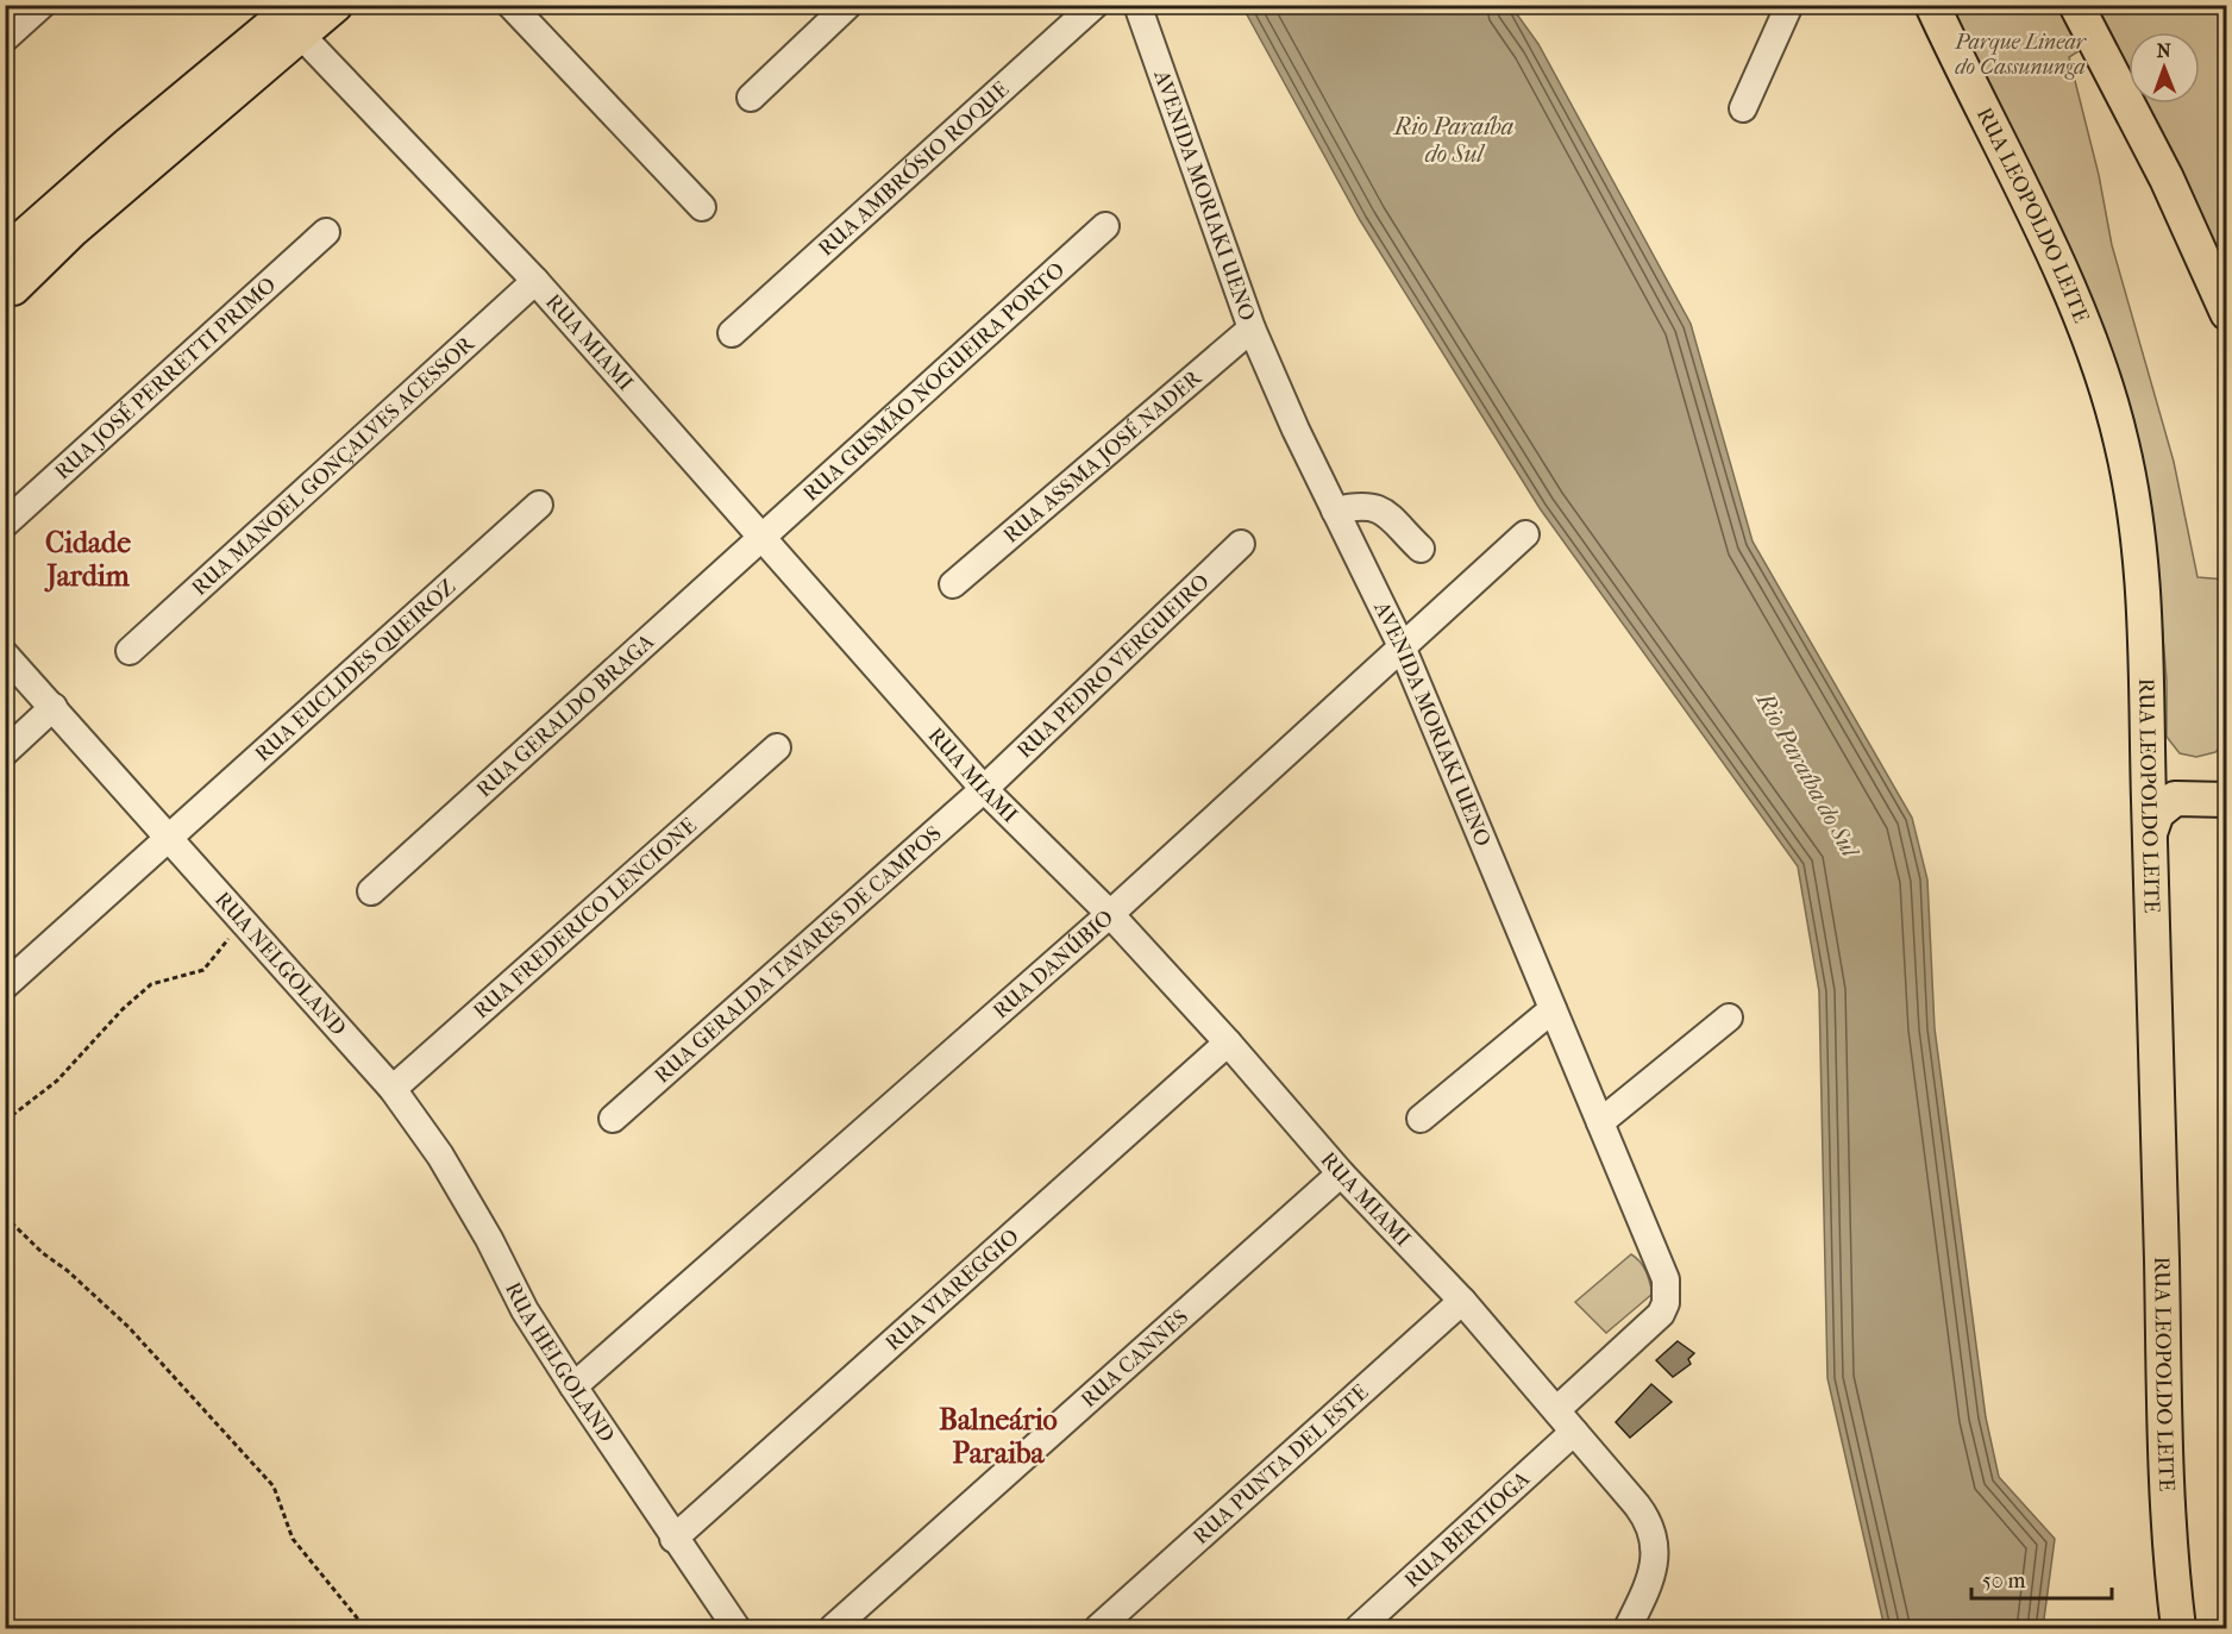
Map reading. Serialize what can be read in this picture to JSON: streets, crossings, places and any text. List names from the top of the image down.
{
  "streets": {
    "main road": ["RUA LEOPOLDO LEITE"],
    "street": [
      "RUA AMBRÓSIO ROQUE",
      "AVENIDA MORIAKI UENO",
      "RUA MIAMI",
      "RUA JOSÉ PERRETTI PRIMO",
      "RUA GUSMÃO NOGUEIRA PORTO",
      "RUA ASSMA JOSÉ NADER",
      "RUA MANOEL GONÇALVES ACESSOR",
      "RUA PEDRO VERGUEIRO",
      "RUA EUCLIDES QUEIROZ",
      "RUA GERALDO BRAGA",
      "RUA FREDERICO LENCIONE",
      "RUA GERALDA TAVARES DE CAMPOS",
      "RUA NELGOLAND",
      "RUA DANÚBIO",
      "RUA VIAREGGIO",
      "RUA CANNES",
      "RUA HELGOLAND",
      "RUA PUNTA DEL ESTE",
      "RUA BERTIOGA"
    ]
  },
  "crossings": [
    ["AVENIDA MORIAKI UENO", "RUA MIAMI"],
    ["AVENIDA MORIAKI UENO", "RUA ASSMA JOSÉ NADER"],
    ["AVENIDA MORIAKI UENO", "RUA DANÚBIO"],
    ["RUA MIAMI", "RUA GUSMÃO NOGUEIRA PORTO"],
    ["RUA MIAMI", "RUA MANOEL GONÇALVES ACESSOR"],
    ["RUA MIAMI", "RUA PEDRO VERGUEIRO"],
    ["RUA MIAMI", "RUA GERALDO BRAGA"],
    ["RUA MIAMI", "RUA GERALDA TAVARES DE CAMPOS"],
    ["RUA MIAMI", "RUA DANÚBIO"],
    ["RUA MIAMI", "RUA VIAREGGIO"],
    ["RUA MIAMI", "RUA CANNES"],
    ["RUA MIAMI", "RUA PUNTA DEL ESTE"],
    ["RUA MIAMI", "RUA BERTIOGA"],
    ["RUA GUSMÃO NOGUEIRA PORTO", "RUA GERALDO BRAGA"],
    ["RUA PEDRO VERGUEIRO", "RUA GERALDA TAVARES DE CAMPOS"],
    ["RUA EUCLIDES QUEIROZ", "RUA NELGOLAND"],
    ["RUA FREDERICO LENCIONE", "RUA NELGOLAND"],
    ["RUA FREDERICO LENCIONE", "RUA HELGOLAND"],
    ["RUA NELGOLAND", "RUA HELGOLAND"],
    ["RUA DANÚBIO", "RUA HELGOLAND"],
    ["RUA VIAREGGIO", "RUA HELGOLAND"]
  ],
  "districts": ["Cidade Jardim", "Balneário Paraiba"],
  "water": ["Rio Paraíba do Sul"],
  "parks": ["Parque Linear do Cassununga"],
  "scale_bar": "50 m",
  "north": "top"
}
